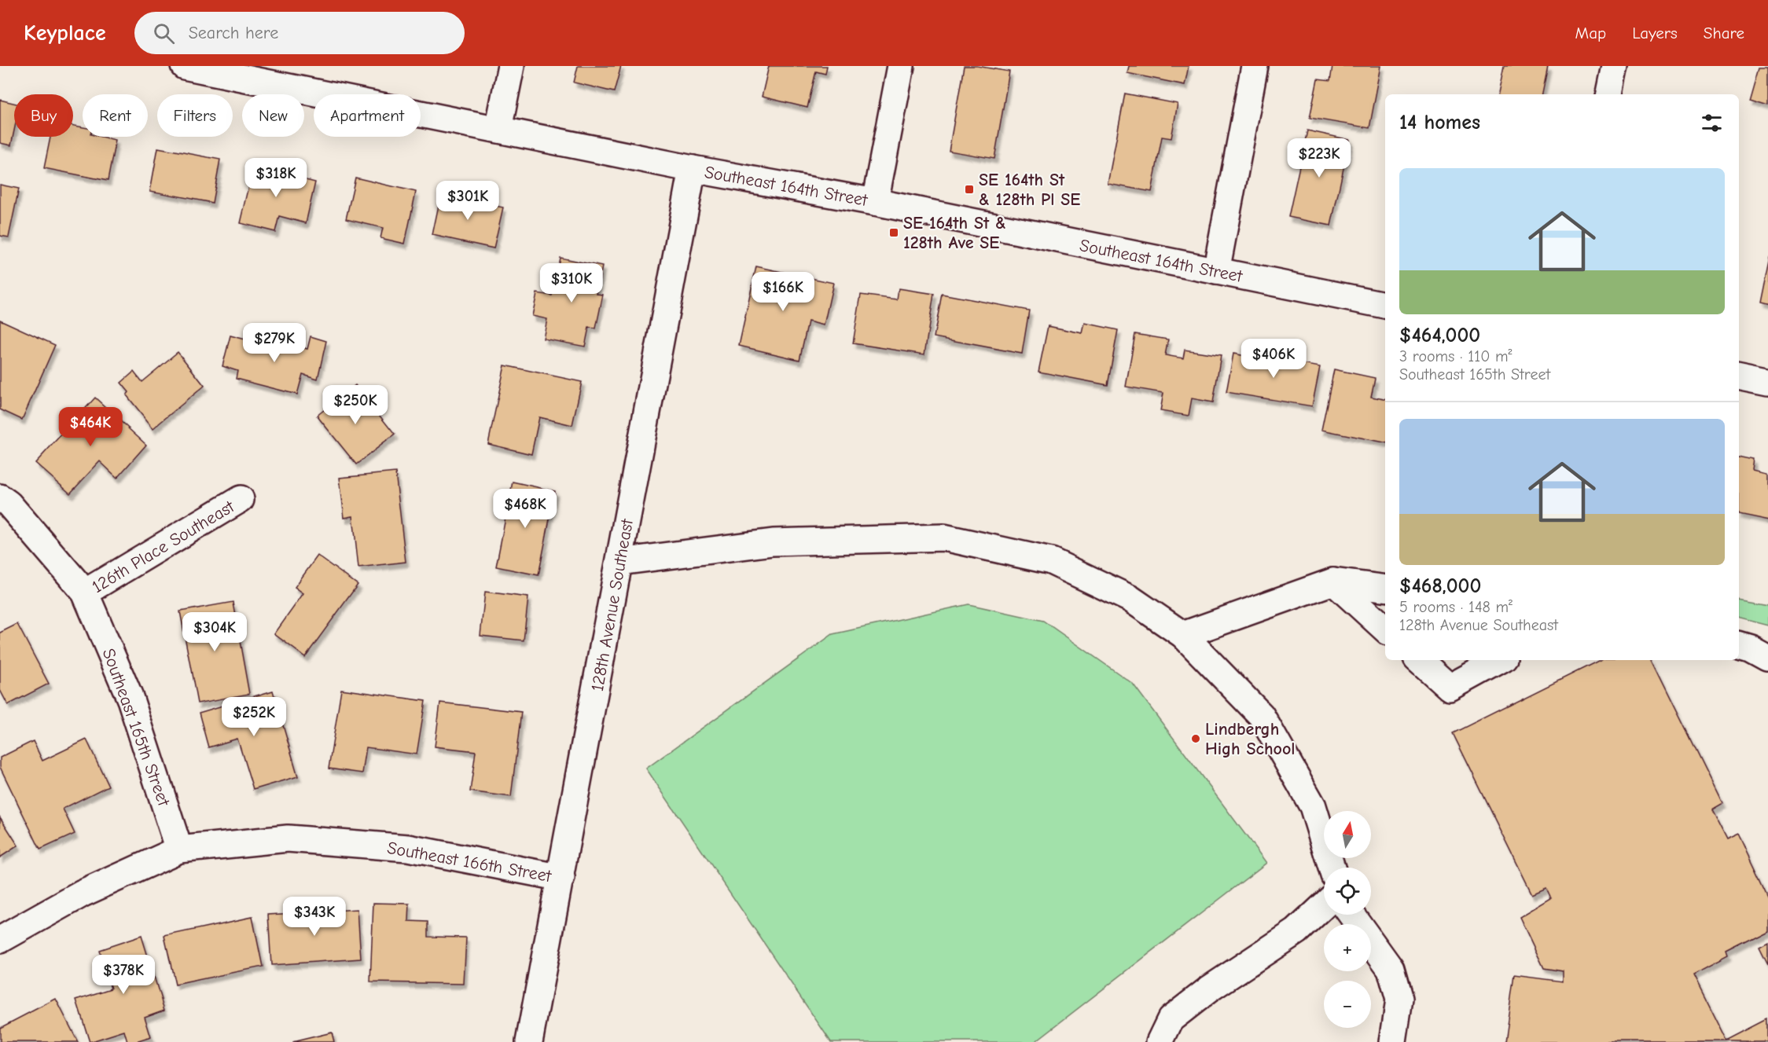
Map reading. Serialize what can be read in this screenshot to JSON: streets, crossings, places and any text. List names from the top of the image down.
{
  "streets": {
    "street": [
      "Southeast 164th Street",
      "126th Place Southeast",
      "128th Avenue Southeast",
      "Southeast 165th Street",
      "Southeast 166th Street"
    ]
  },
  "crossings": [
    ["Southeast 164th Street", "128th Avenue Southeast"],
    ["126th Place Southeast", "Southeast 165th Street"],
    ["128th Avenue Southeast", "Southeast 166th Street"],
    ["Southeast 165th Street", "Southeast 166th Street"]
  ],
  "places": {
    "transit": ["SE 164th St & 128th Pl SE", "SE 164th St & 128th Ave SE"],
    "other": ["Lindbergh High School"]
  },
  "north": "top",
  "page": {
    "header": "Keyplace",
    "search": "Search here",
    "nav": ["Map", "Layers", "Share"],
    "chip": [
      "Buy",
      "Rent",
      "Filters",
      "New",
      "Apartment"
    ],
    "heading": "14 homes",
    "price": [
      "$223K",
      "$318K",
      "$301K",
      "$310K",
      "$166K",
      "$279K",
      "$406K",
      "$250K",
      "$464K",
      "$468K",
      "$304K",
      "$252K",
      "$343K",
      "$378K"
    ],
    "list": [
      {
        "name": "$464,000",
        "note": "3 rooms · 110 m² · Southeast 165th Street"
      },
      {
        "name": "$468,000",
        "note": "5 rooms · 148 m² · 128th Avenue Southeast"
      }
    ],
    "map_buttons": ["+", "−"]
  }
}
